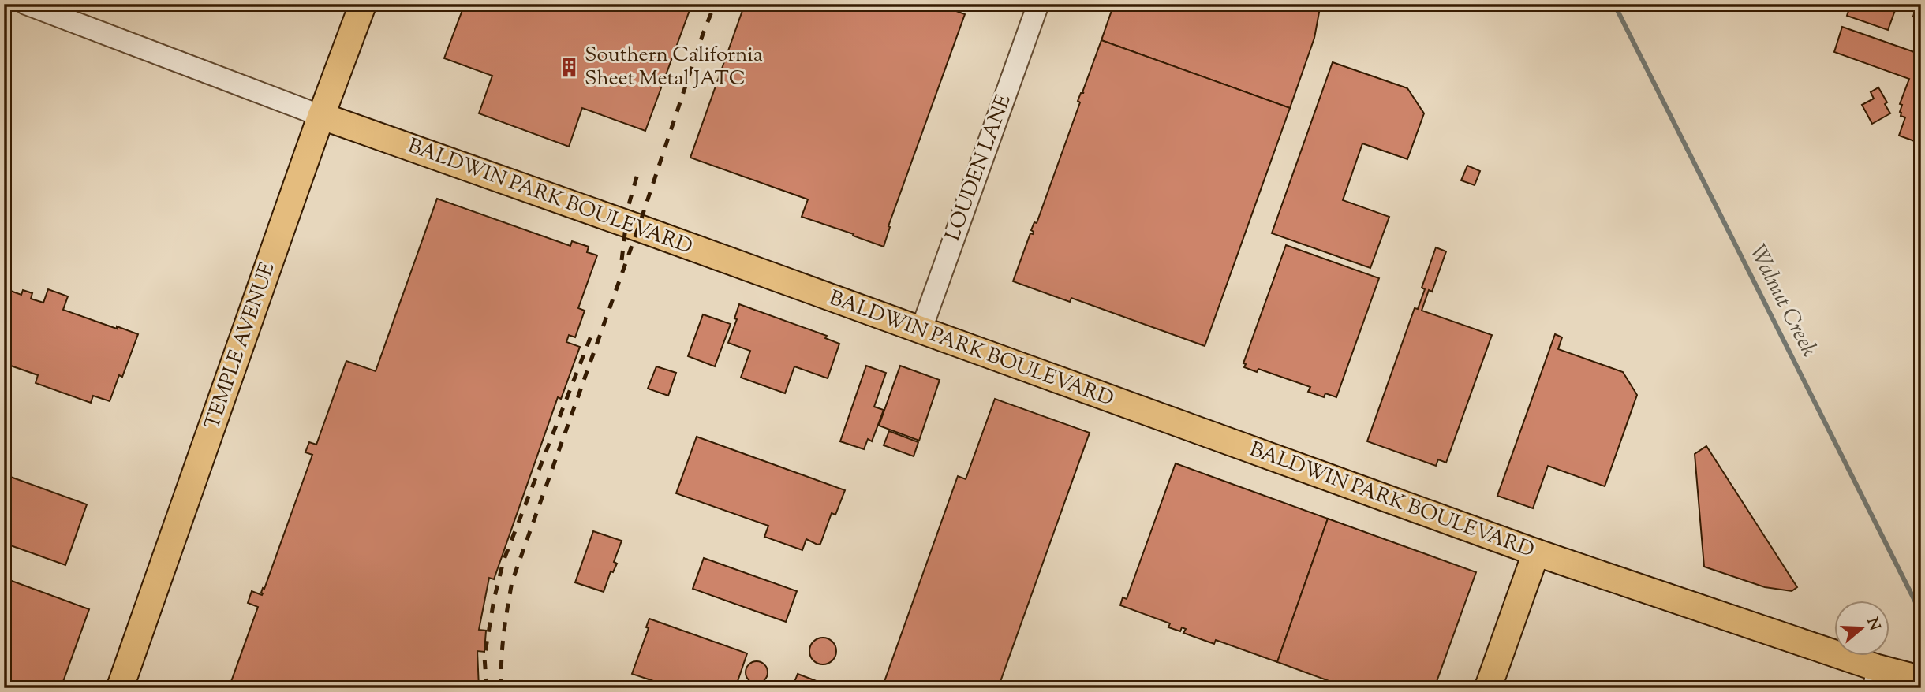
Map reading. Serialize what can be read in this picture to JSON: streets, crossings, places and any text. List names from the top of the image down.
{
  "streets": {
    "main road": ["BALDWIN PARK BOULEVARD", "TEMPLE AVENUE"],
    "street": ["LOUDEN LANE"]
  },
  "crossings": [
    ["LOUDEN LANE", "BALDWIN PARK BOULEVARD"],
    ["BALDWIN PARK BOULEVARD", "TEMPLE AVENUE"]
  ],
  "water": ["Walnut Creek"],
  "places": {
    "building": ["Southern California Sheet Metal JATC"]
  },
  "north": "right"
}
